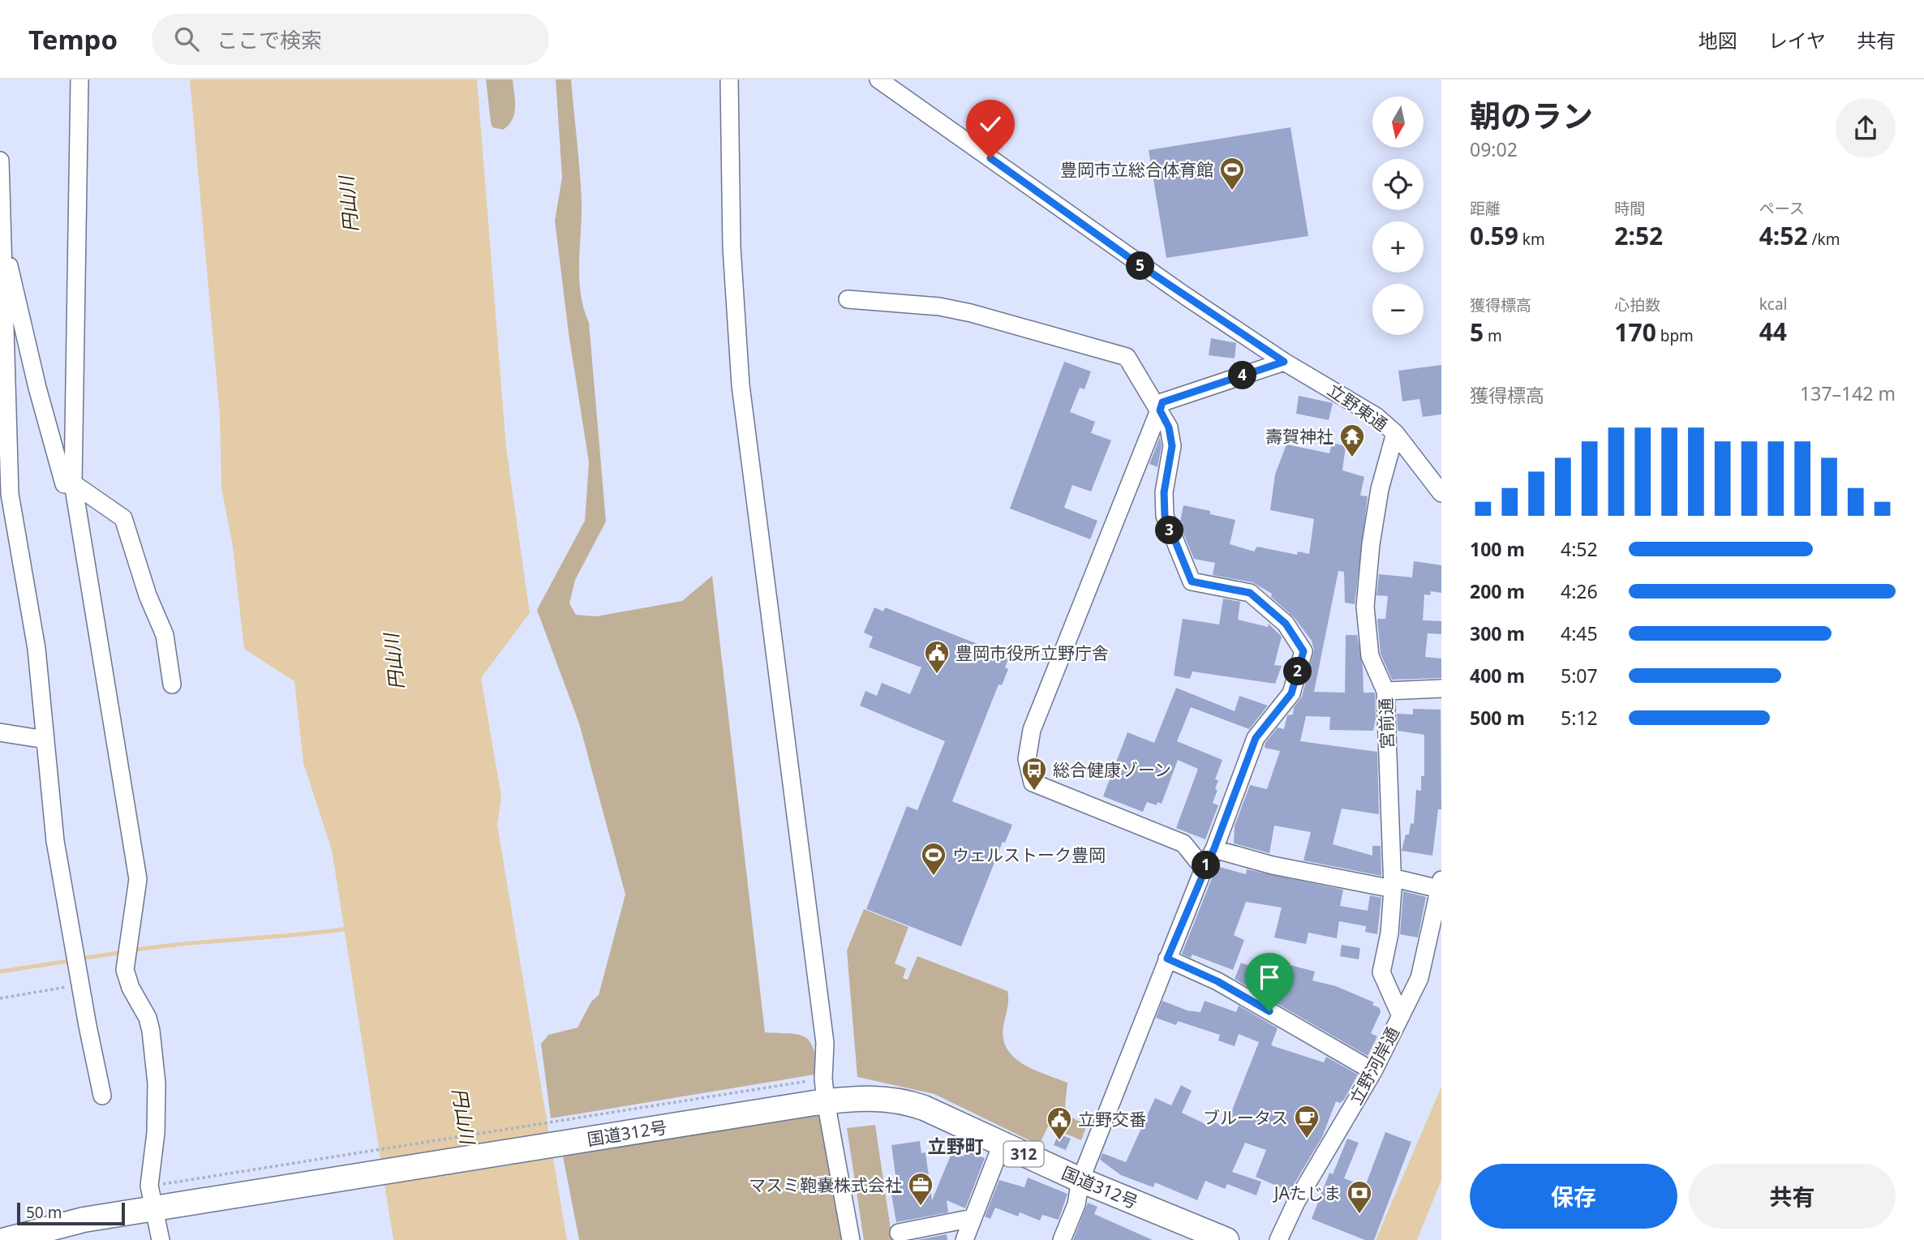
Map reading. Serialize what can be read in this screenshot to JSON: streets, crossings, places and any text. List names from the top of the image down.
{
  "streets": {
    "highway": ["国道312号", "312"],
    "street": ["立野東通", "宮前通", "立野河岸通"]
  },
  "crossings": [
    ["立野東通", "宮前通"],
    ["宮前通", "立野河岸通"]
  ],
  "districts": ["立野町"],
  "water": ["円山川"],
  "places": {
    "sports": ["豊岡市立総合体育館", "ウェルストーク豊岡"],
    "temple": ["壽賀神社"],
    "public building": ["豊岡市役所立野庁舎", "立野交番"],
    "bus stop": ["総合健康ゾーン"],
    "cafe": ["ブルータス"],
    "office": ["マスミ鞄嚢株式会社"],
    "bank": ["JAたじま"]
  },
  "scale_bar": "50 m",
  "north": "bottom",
  "page": {
    "header": "Tempo",
    "search": "ここで検索",
    "nav": ["地図", "レイヤ", "共有"],
    "heading": ["朝のラン", "09:02"],
    "map_buttons": ["+", "−"],
    "stats": [
      ["距離", "0.59 km"],
      ["時間", "2:52"],
      ["ペース", "4:52 /km"],
      ["獲得標高", "5 m"],
      ["心拍数", "170 bpm"],
      ["kcal", "44"]
    ],
    "pins": [
      "5",
      "4",
      "3",
      "2",
      "1"
    ],
    "chart": ["獲得標高", "137–142 m"],
    "list": [
      {
        "name": "100 m",
        "note": "4:52"
      },
      {
        "name": "200 m",
        "note": "4:26"
      },
      {
        "name": "300 m",
        "note": "4:45"
      },
      {
        "name": "400 m",
        "note": "5:07"
      },
      {
        "name": "500 m",
        "note": "5:12"
      }
    ],
    "buttons": ["保存", "共有"],
    "scale": "50 m"
  }
}
